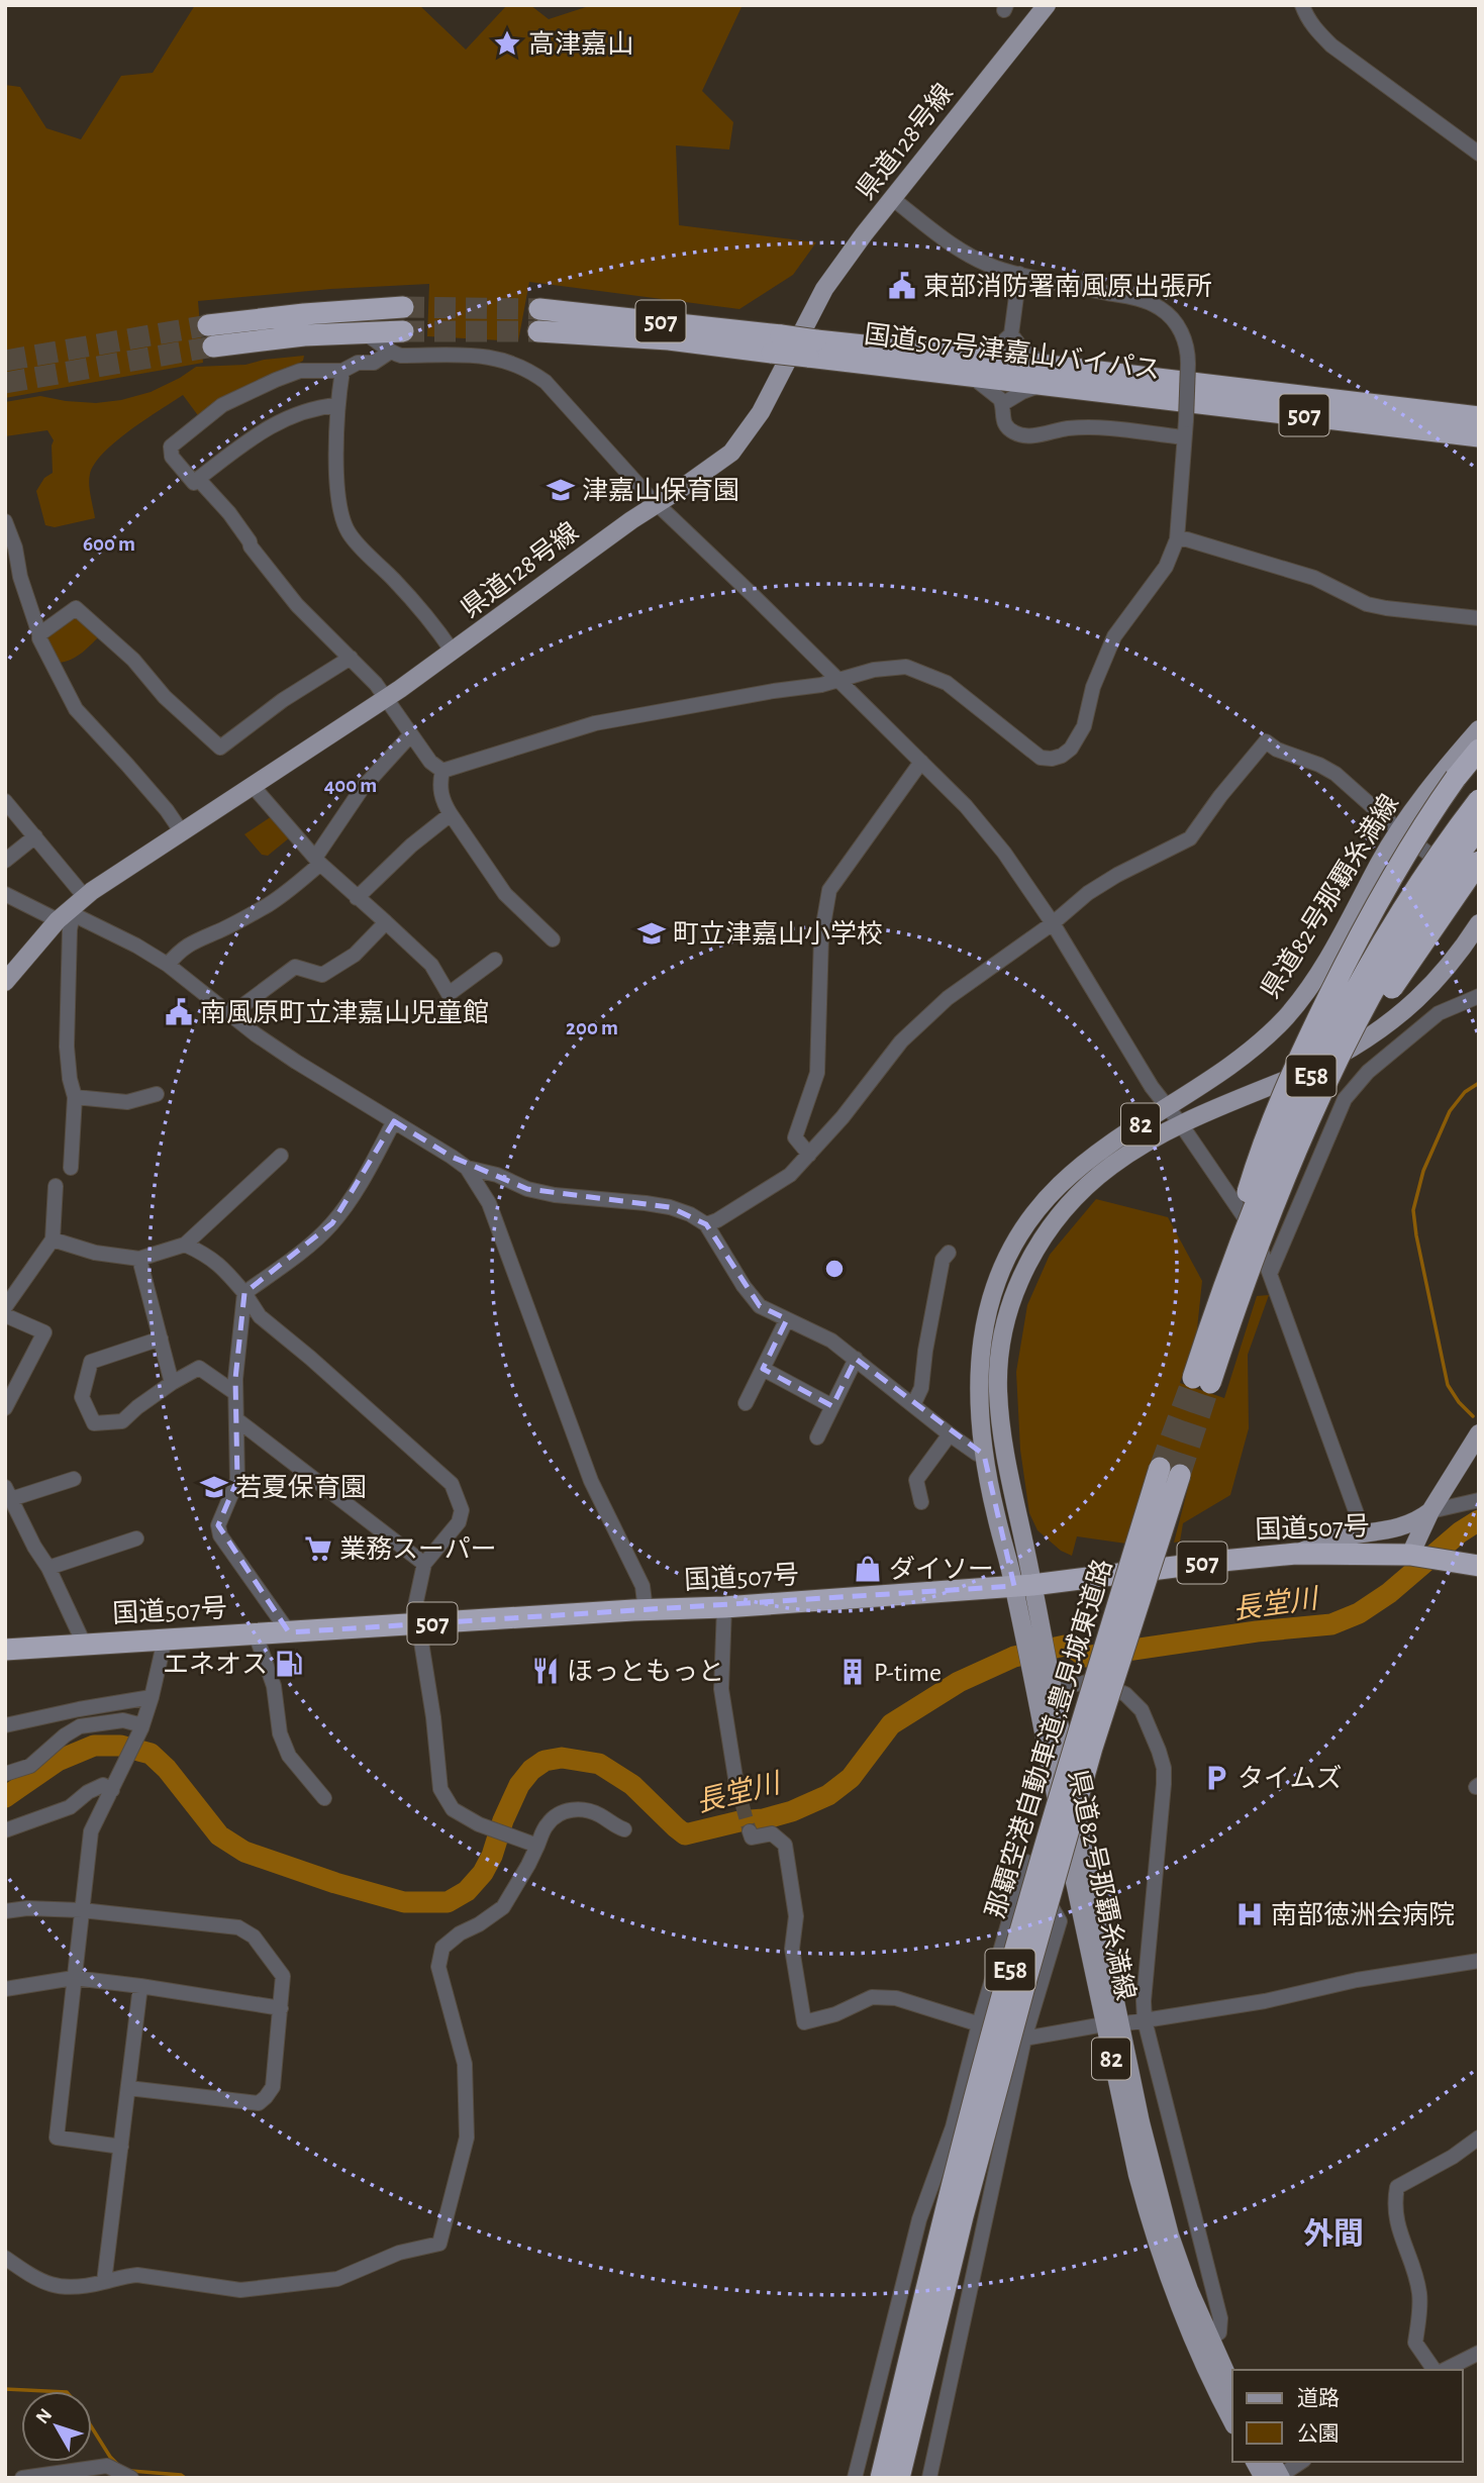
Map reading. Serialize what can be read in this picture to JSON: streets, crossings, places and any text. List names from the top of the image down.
{
  "streets": {
    "highway": [
      "507",
      "国道507号津嘉山バイパス",
      "E58",
      "国道507号",
      "那覇空港自動車道;豊見城東道路"
    ],
    "main road": ["県道128号線", "県道82号那覇糸満線", "82"]
  },
  "crossings": [
    ["県道82号那覇糸満線", "国道507号"]
  ],
  "districts": ["外間"],
  "water": ["長堂川"],
  "places": {
    "place": ["高津嘉山"],
    "public building": ["東部消防署南風原出張所", "南風原町立津嘉山児童館"],
    "school or university": ["津嘉山保育園", "町立津嘉山小学校", "若夏保育園"],
    "supermarket": ["業務スーパー"],
    "shop": ["ダイソー"],
    "fuel station": ["エネオス"],
    "restaurant": ["ほっともっと"],
    "building": ["P-time"],
    "parking": ["タイムズ"],
    "hospital": ["南部徳洲会病院"]
  },
  "legend": ["道路", "公園"],
  "north": "top left",
  "rings": ["600 m", "400 m", "200 m"]
}
